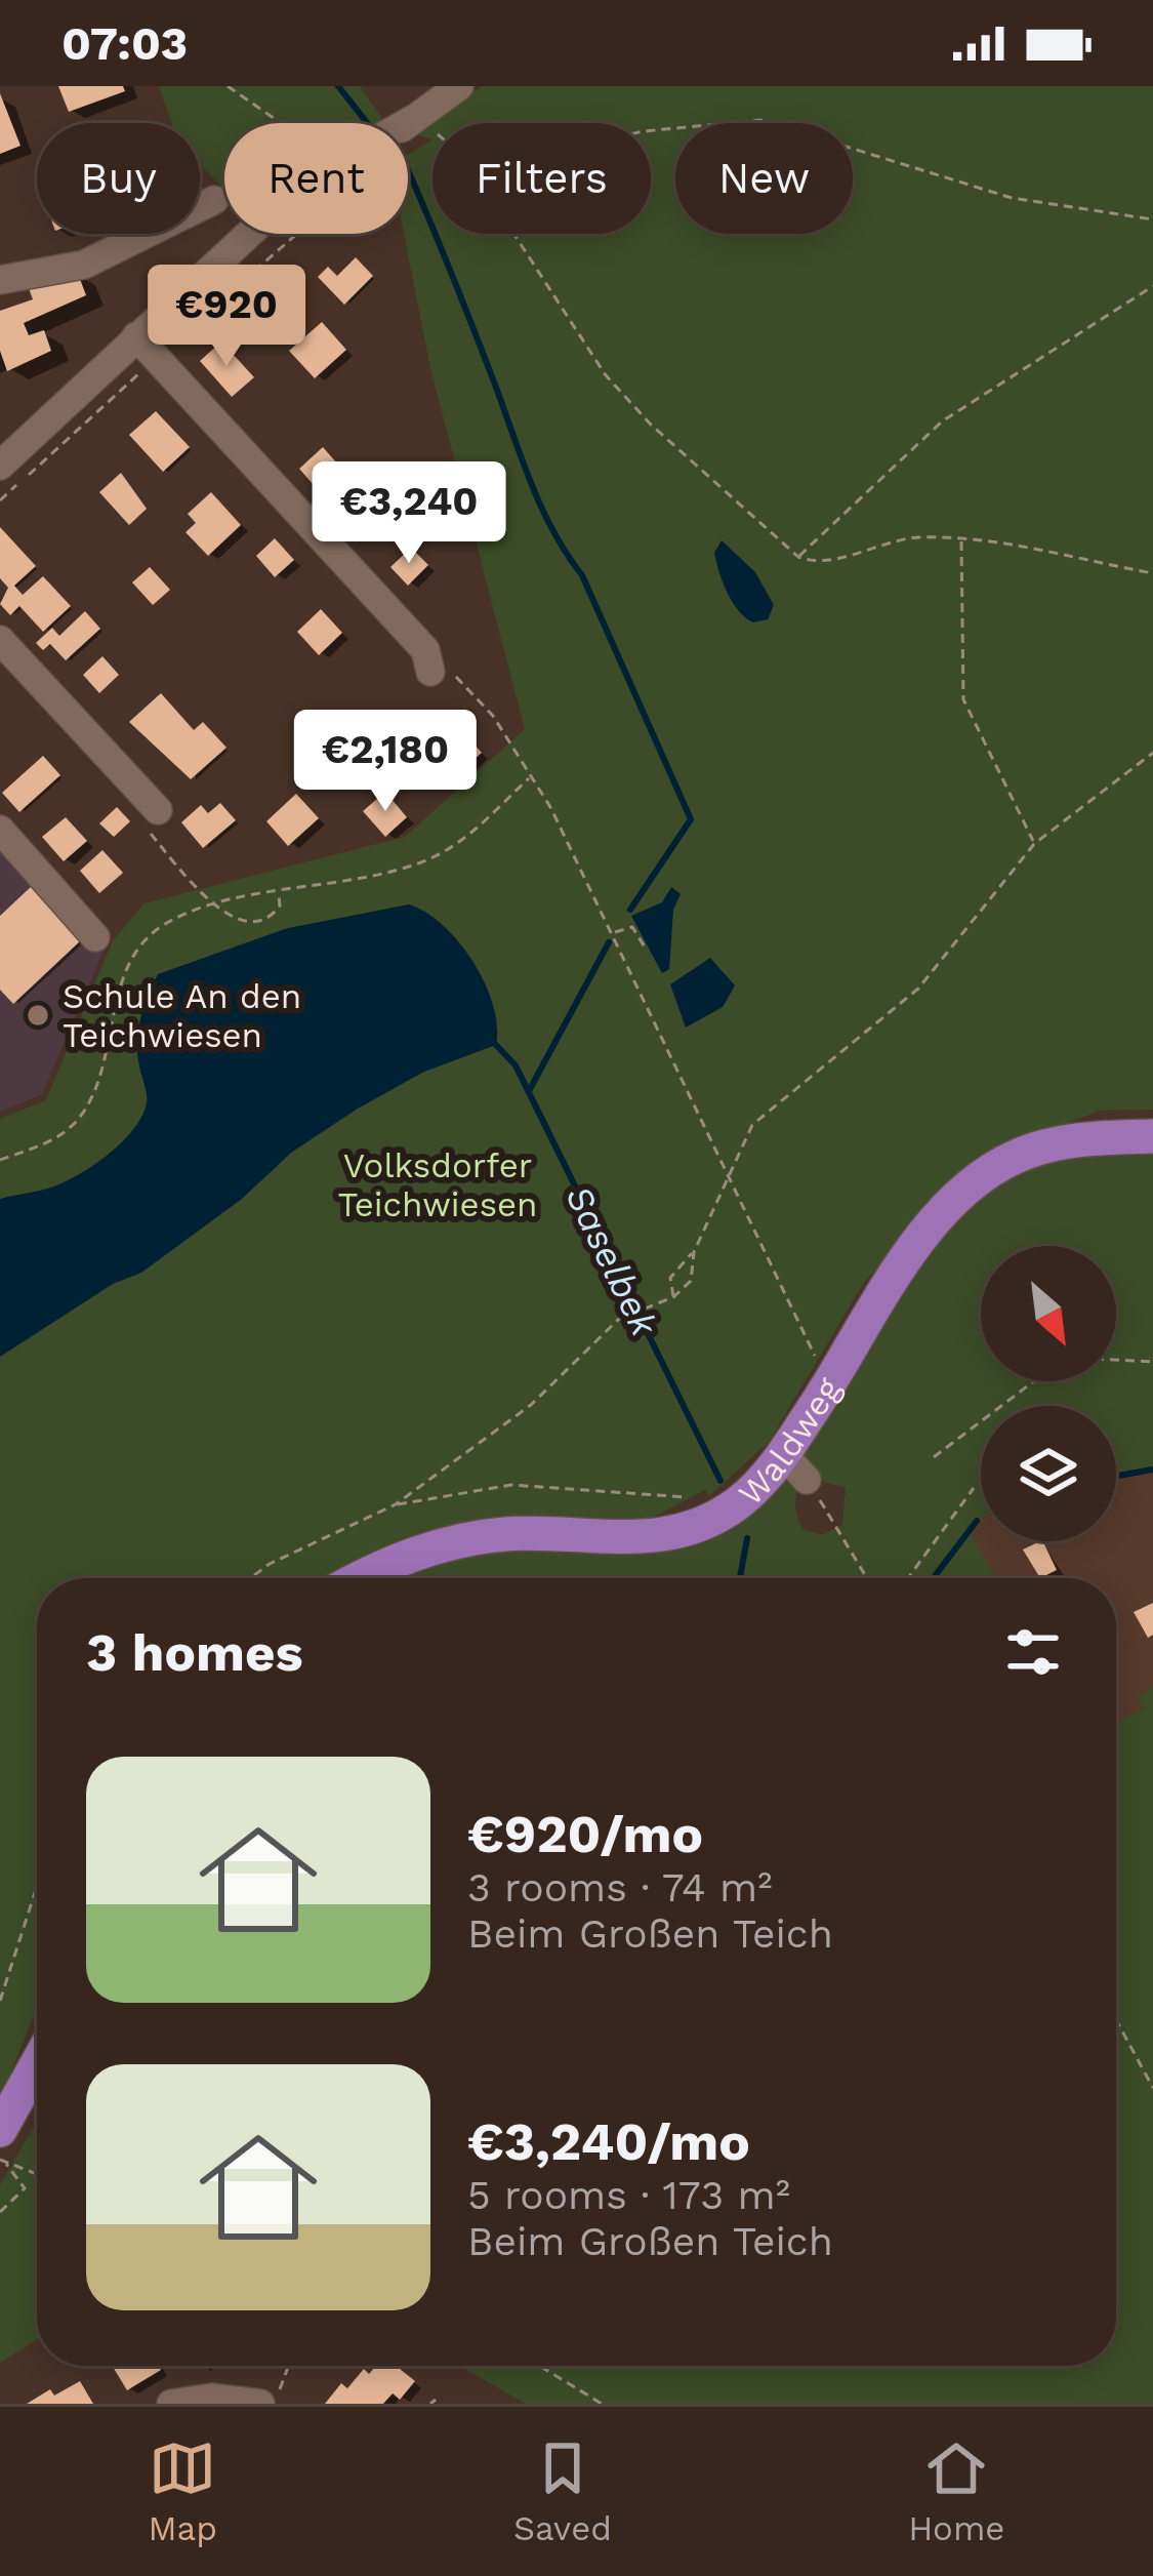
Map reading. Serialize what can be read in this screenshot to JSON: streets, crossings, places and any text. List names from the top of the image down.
{
  "streets": {
    "main road": ["Waldweg"]
  },
  "water": ["Saselbek"],
  "parks": ["Volksdorfer Teichwiesen"],
  "places": ["Schule An den Teichwiesen"],
  "north": "bottom right",
  "page": {
    "status": "07:03",
    "chip": [
      "Buy",
      "Rent",
      "Filters",
      "New"
    ],
    "price": ["€920", "€3,240", "€2,180"],
    "heading": "3 homes",
    "list": [
      {
        "name": "€920/mo",
        "note": "3 rooms · 74 m² · Beim Großen Teich"
      },
      {
        "name": "€3,240/mo",
        "note": "5 rooms · 173 m² · Beim Großen Teich"
      }
    ],
    "tabs": ["Map", "Saved", "Home"]
  }
}
